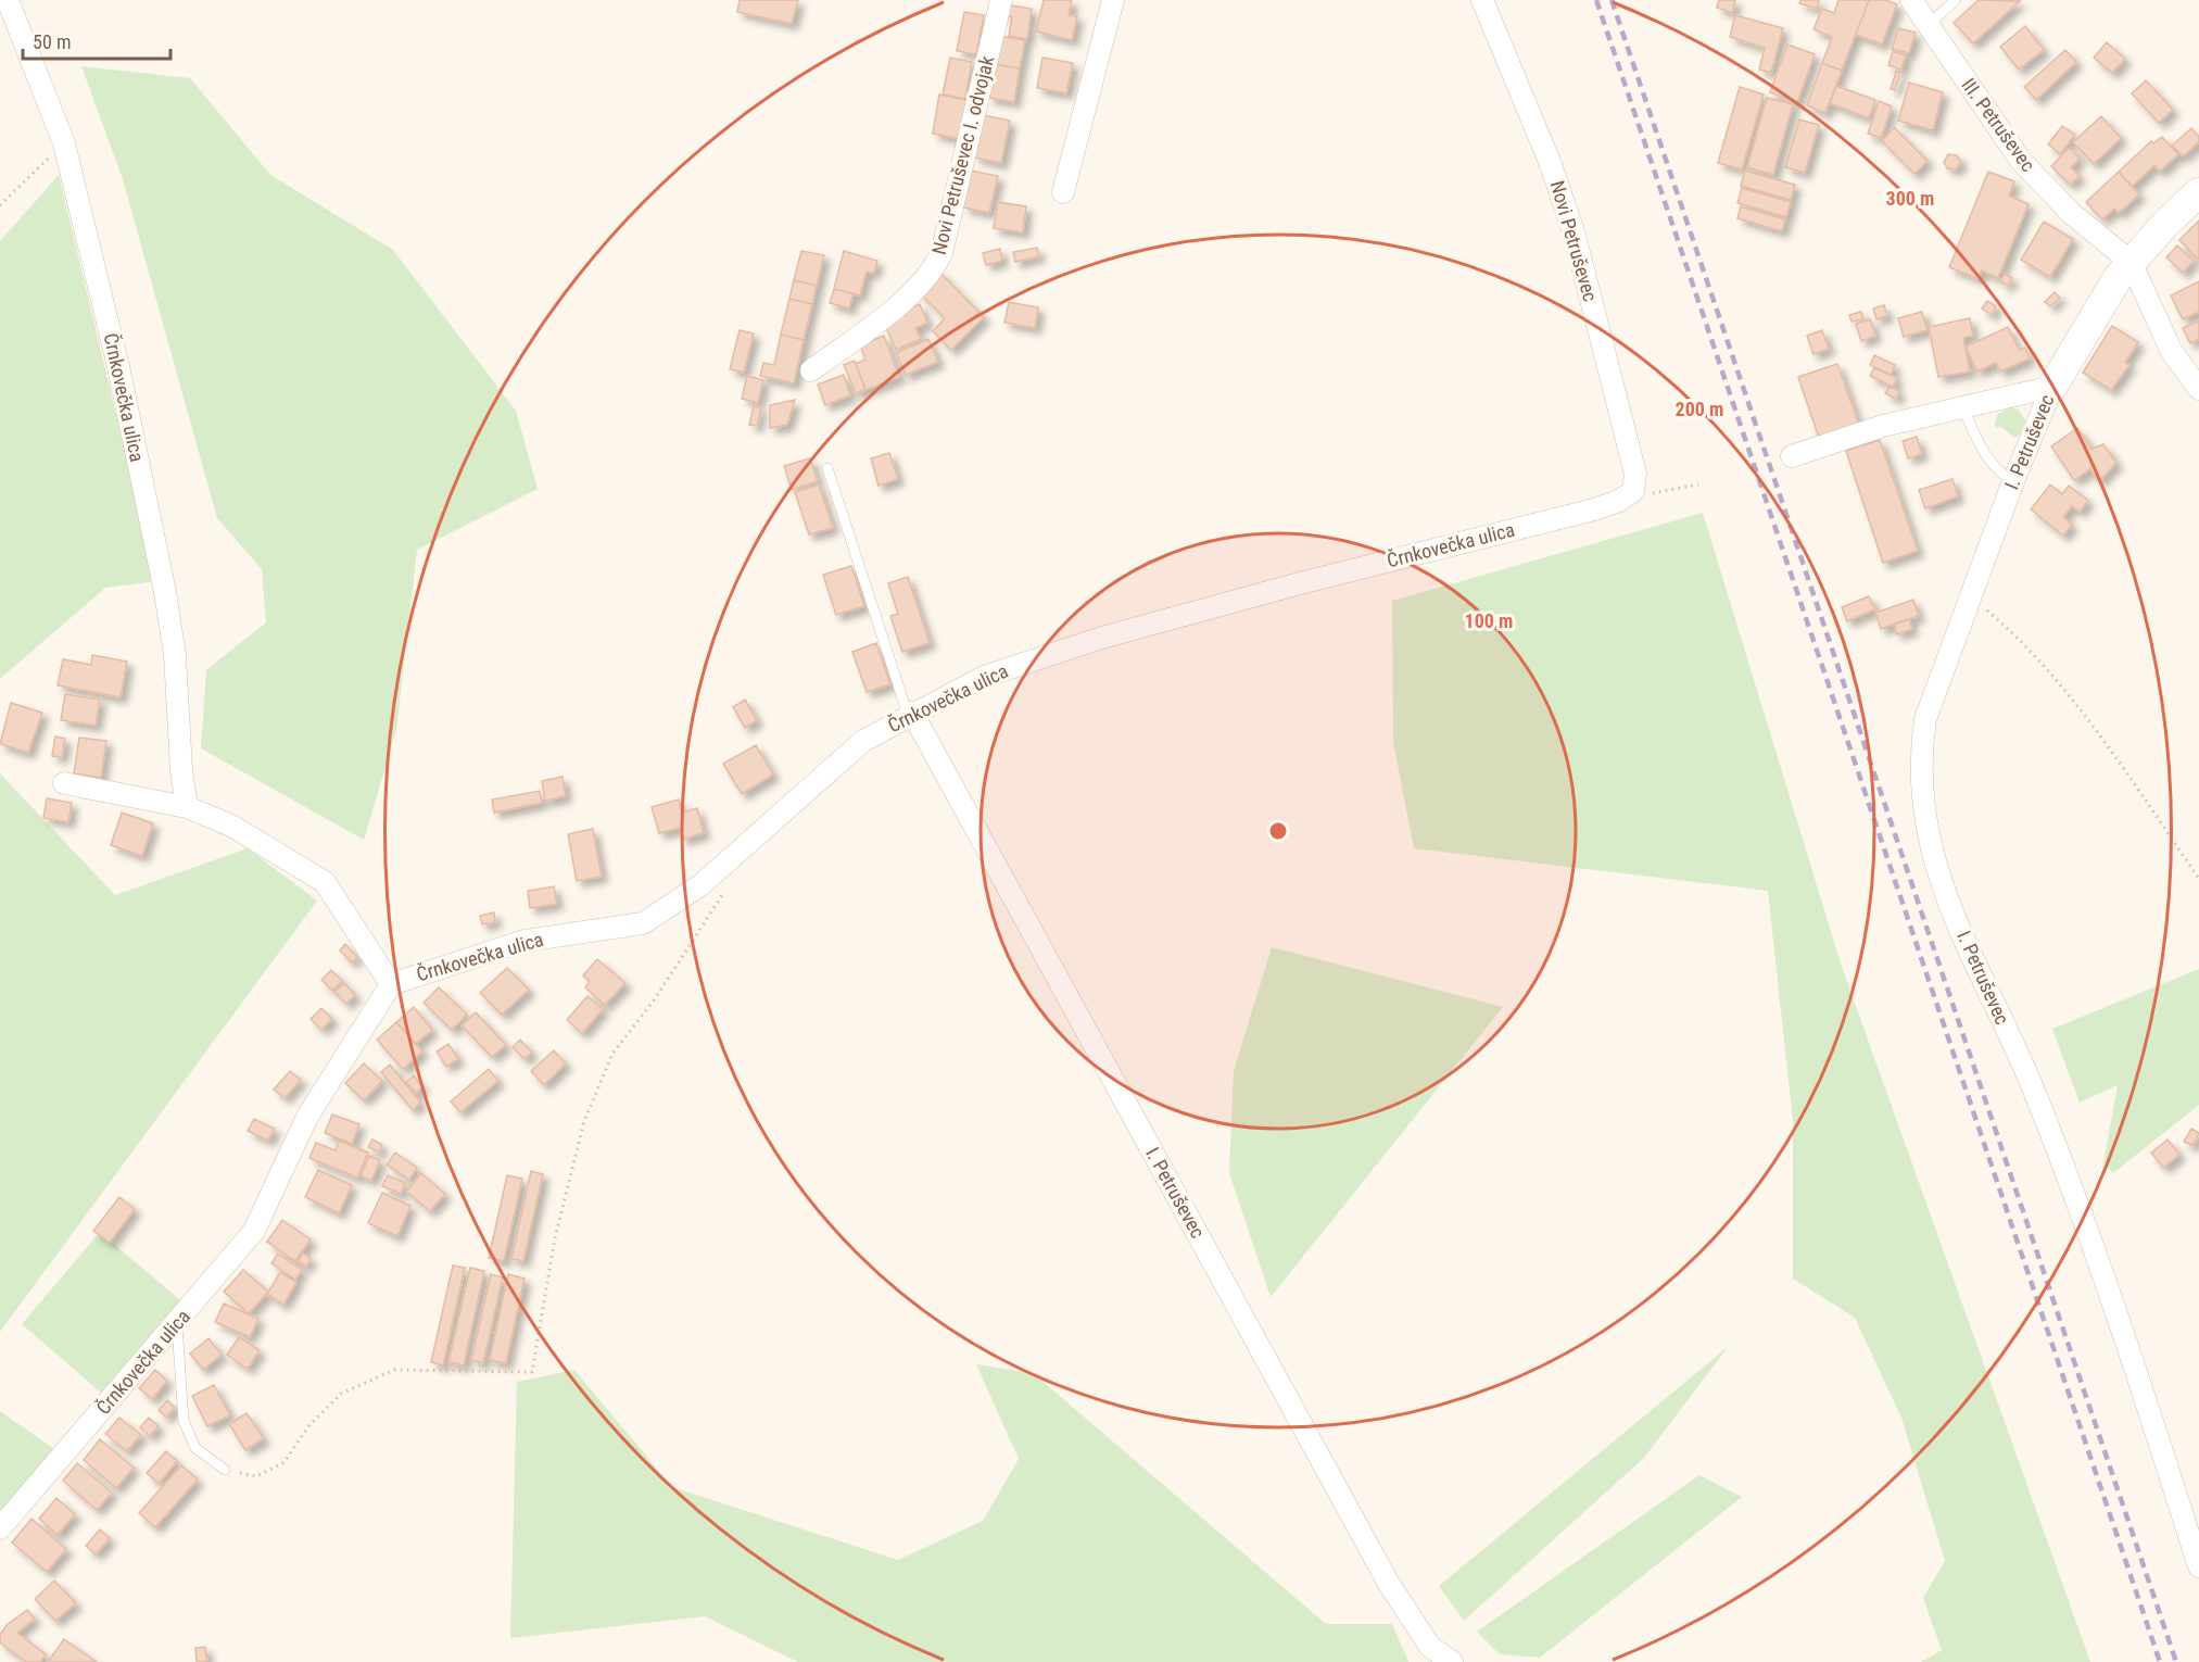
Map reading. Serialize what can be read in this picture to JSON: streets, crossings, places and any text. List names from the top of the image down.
{
  "streets": {
    "street": [
      "III. Petruševec",
      "Novi Petruševec I. odvojak",
      "Novi Petruševec",
      "Črnkovečka ulica",
      "I. Petruševec"
    ]
  },
  "crossings": [
    ["III. Petruševec", "I. Petruševec"],
    ["Novi Petruševec", "Črnkovečka ulica"],
    ["Črnkovečka ulica", "I. Petruševec"]
  ],
  "scale_bar": "50 m",
  "rings": ["300 m", "200 m", "100 m"]
}
